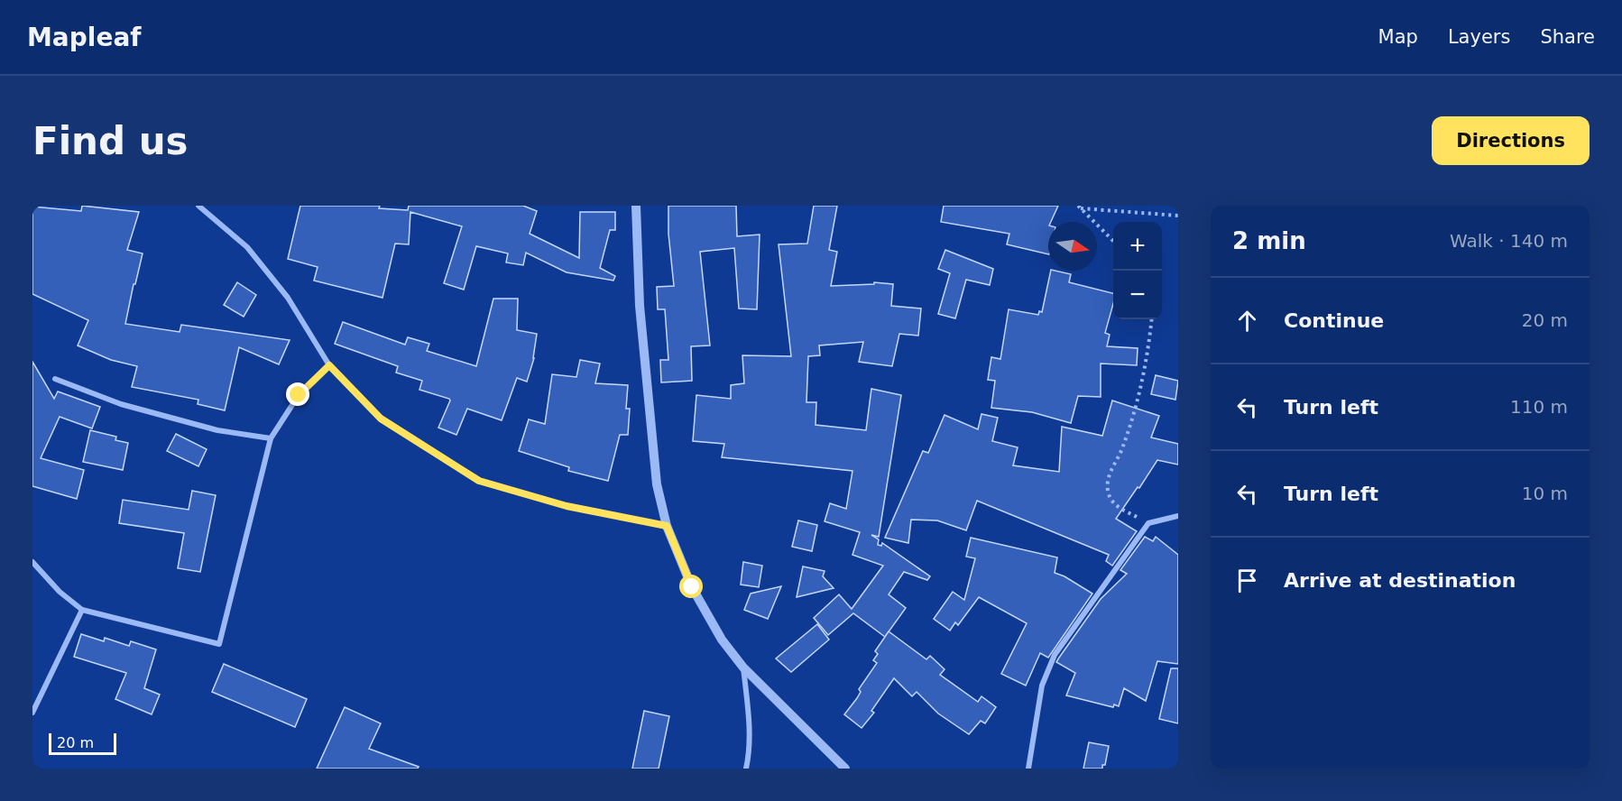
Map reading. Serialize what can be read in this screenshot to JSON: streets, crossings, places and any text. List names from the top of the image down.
{
  "scale_bar": "20 m",
  "north": "right",
  "page": {
    "header": "Mapleaf",
    "nav": ["Map", "Layers", "Share"],
    "buttons": "Directions",
    "title": "Find us",
    "heading": ["2 min", "Walk · 140 m"],
    "map_buttons": ["+", "−"],
    "list": [
      ["Continue", "20 m"],
      ["Turn left", "110 m"],
      ["Turn left", "10 m"],
      "Arrive at destination"
    ],
    "scale": "20 m"
  }
}
